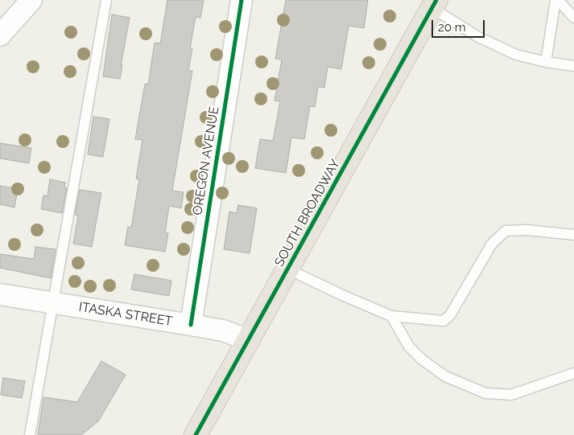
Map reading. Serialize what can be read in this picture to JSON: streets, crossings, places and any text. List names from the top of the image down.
{
  "streets": {
    "main road": ["SOUTH BROADWAY"],
    "street": ["OREGON AVENUE", "ITASKA STREET"]
  },
  "crossings": [
    ["OREGON AVENUE", "ITASKA STREET"],
    ["SOUTH BROADWAY", "ITASKA STREET"]
  ],
  "scale_bar": "20 m"
}
